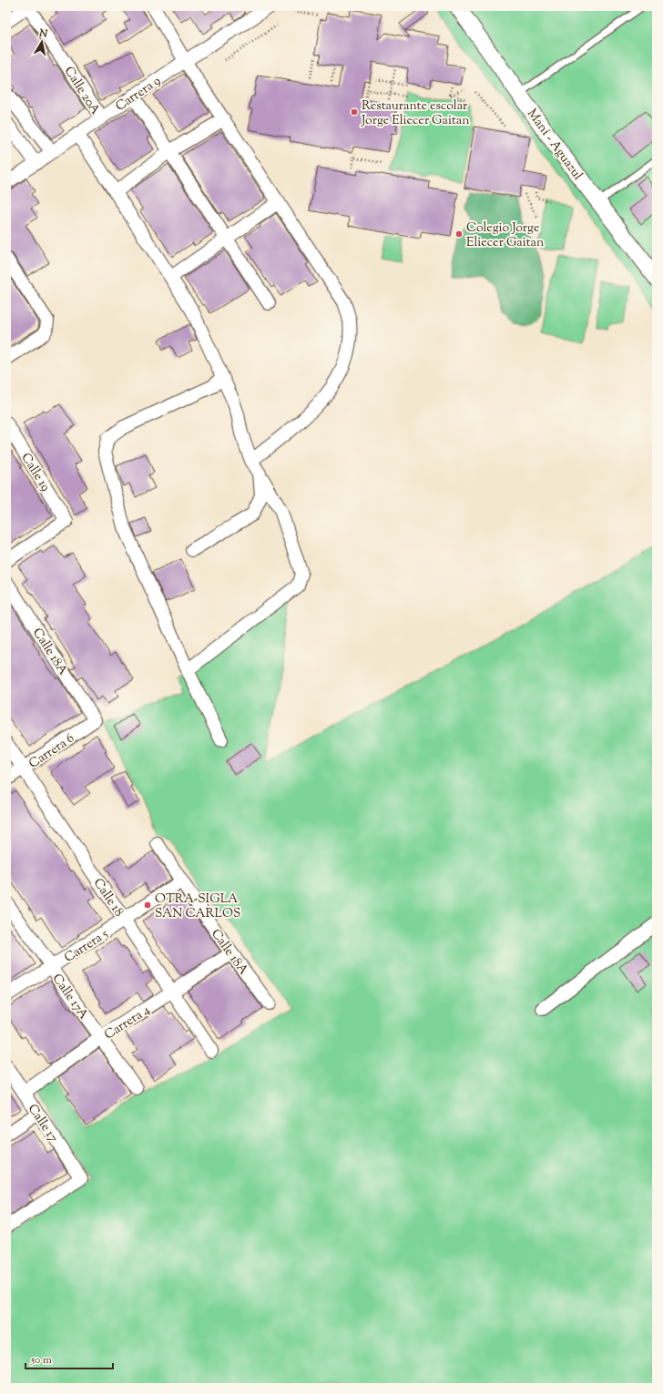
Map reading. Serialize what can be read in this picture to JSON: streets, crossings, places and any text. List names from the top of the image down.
{
  "streets": {
    "street": [
      "Calle 20A",
      "Carrera 9",
      "Maní - Aguazul",
      "Calle 19",
      "Calle 18A",
      "Carrera 6",
      "Calle 18",
      "Carrera 5",
      "Calle 17A",
      "Carrera 4",
      "Calle 17"
    ]
  },
  "crossings": [
    ["Calle 20A", "Carrera 9"],
    ["Calle 18A", "Carrera 6"],
    ["Calle 18A", "Carrera 5"],
    ["Calle 18A", "Carrera 4"],
    ["Carrera 6", "Calle 18"],
    ["Calle 18", "Carrera 5"],
    ["Calle 18", "Carrera 4"],
    ["Carrera 5", "Calle 17A"],
    ["Calle 17A", "Carrera 4"],
    ["Carrera 4", "Calle 17"]
  ],
  "places": ["Restaurante escolar Jorge Eliecer Gaitan", "Colegio Jorge Eliecer Gaitan", "OTRA-SIGLA SAN CARLOS"],
  "scale_bar": "50 m",
  "north": "top"
}
